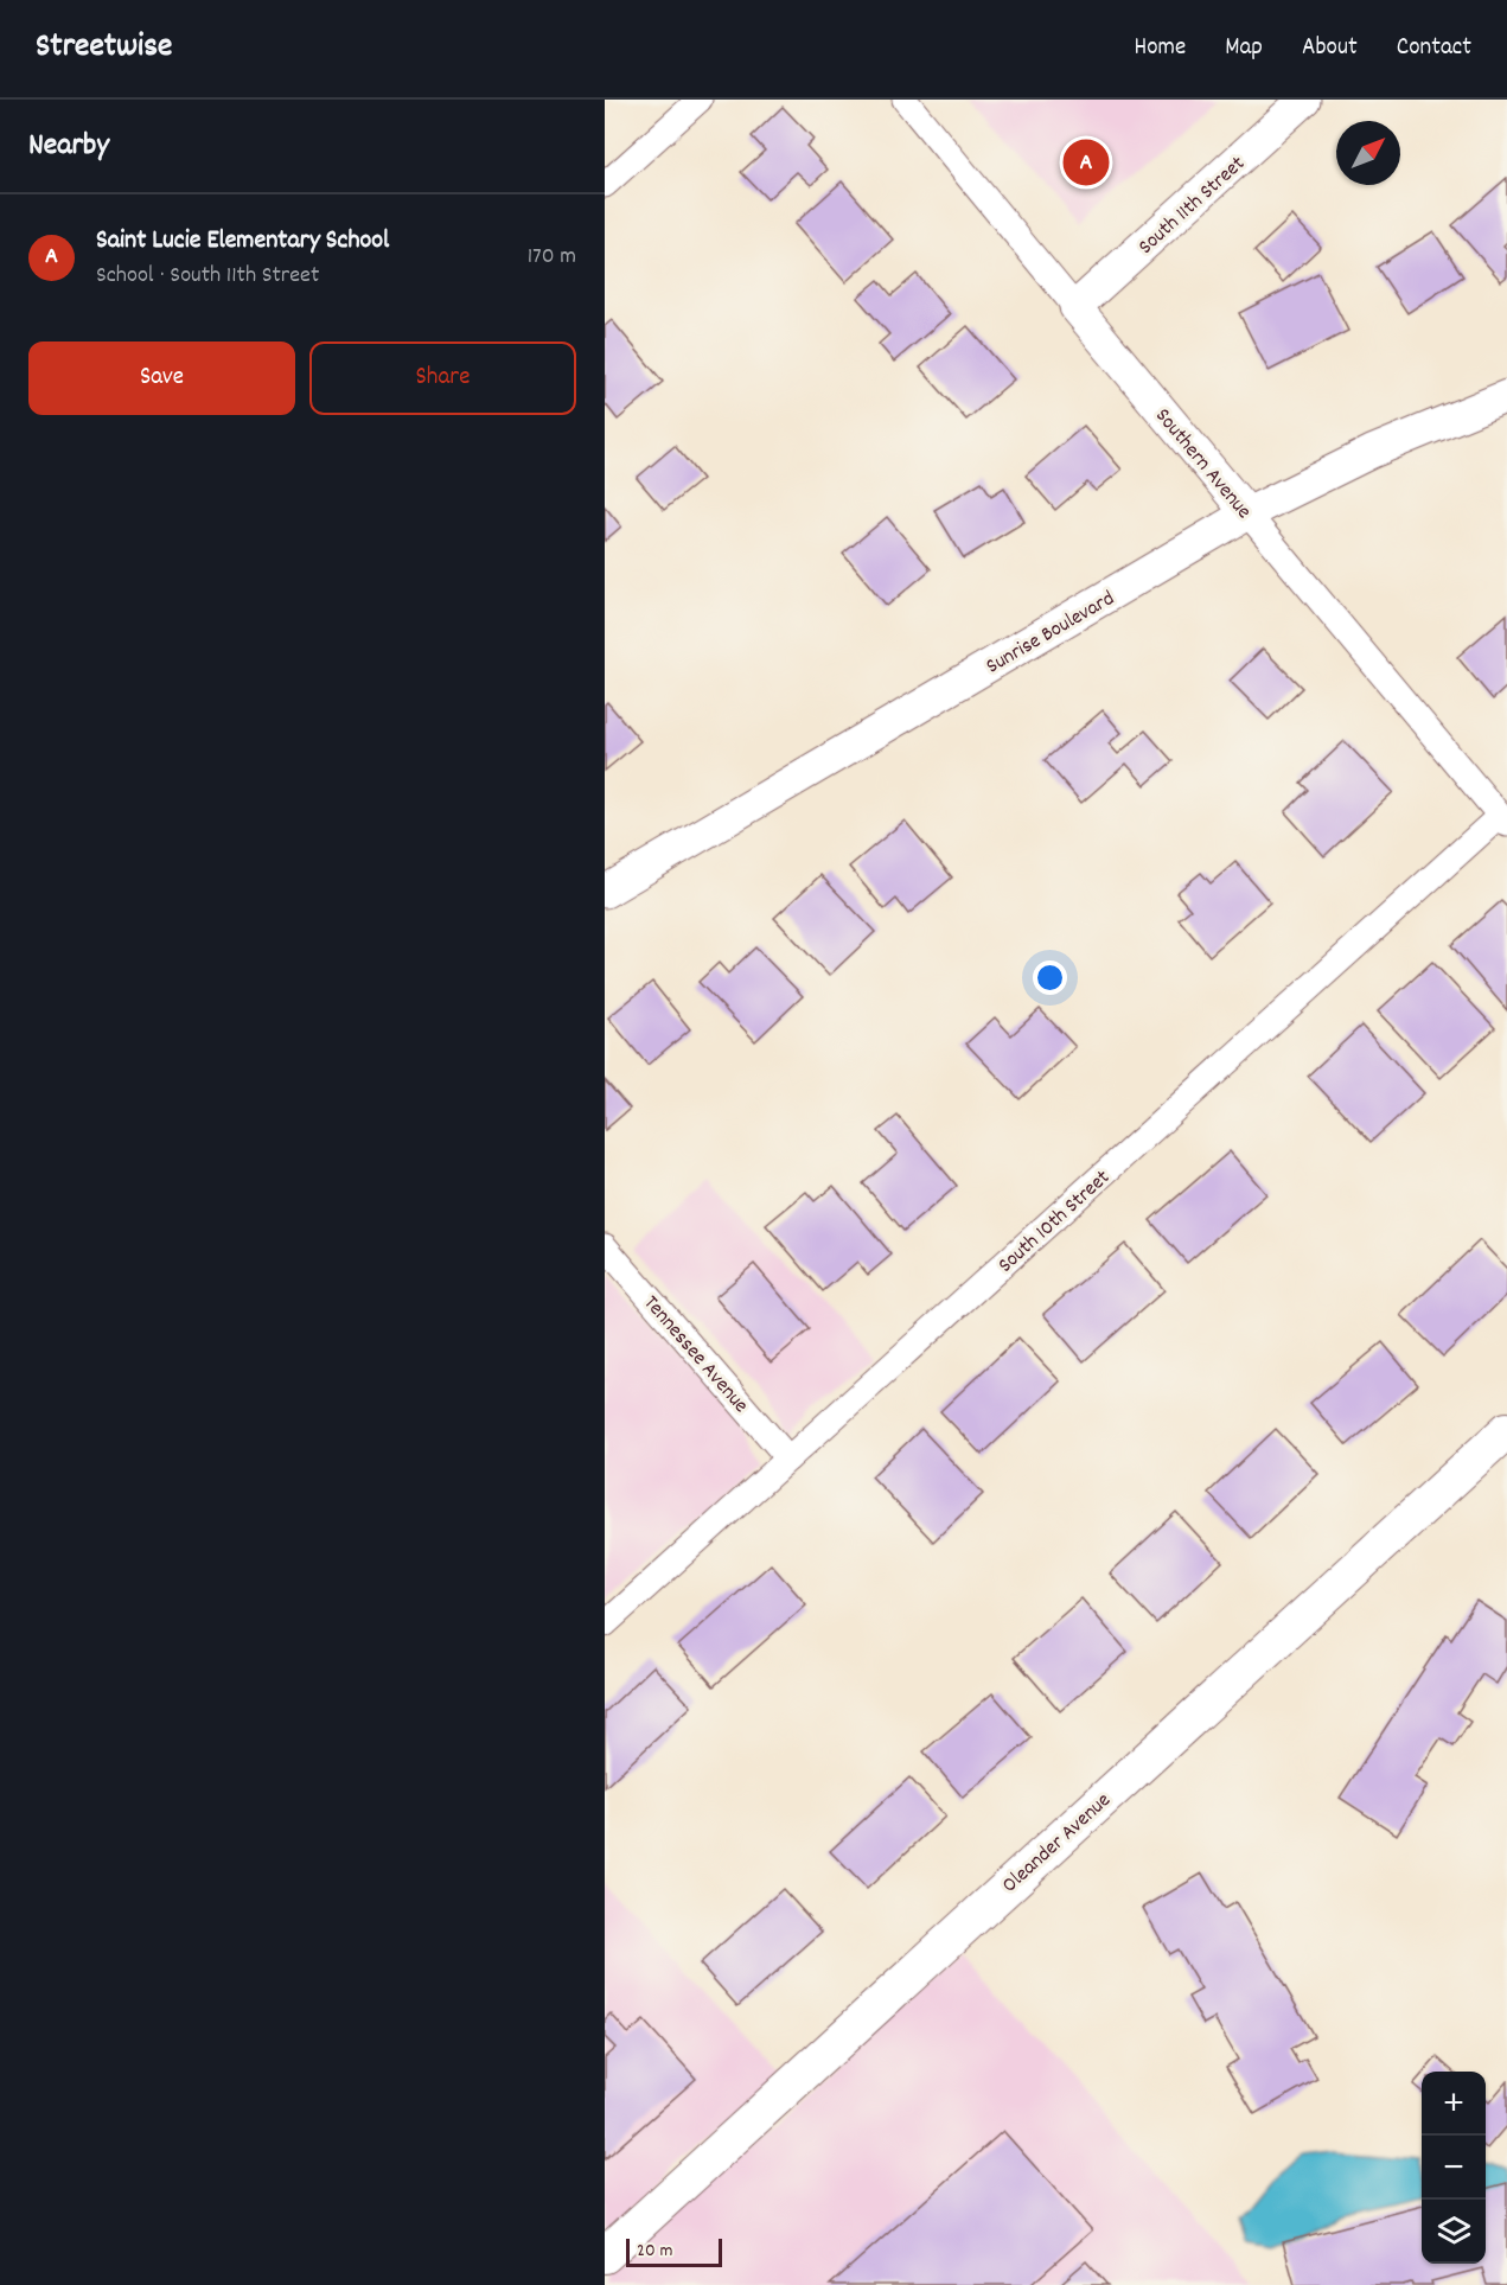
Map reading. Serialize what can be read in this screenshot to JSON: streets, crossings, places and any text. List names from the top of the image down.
{
  "streets": {
    "main road": ["Oleander Avenue"],
    "street": [
      "South 11th Street",
      "Southern Avenue",
      "Sunrise Boulevard",
      "South 10th Street",
      "Tennessee Avenue"
    ]
  },
  "crossings": [
    ["South 11th Street", "Southern Avenue"],
    ["Southern Avenue", "Sunrise Boulevard"],
    ["Southern Avenue", "South 10th Street"],
    ["South 10th Street", "Tennessee Avenue"]
  ],
  "scale_bar": "20 m",
  "north": "top right",
  "page": {
    "header": "Streetwise",
    "nav": [
      "Home",
      "Map",
      "About",
      "Contact"
    ],
    "heading": "Nearby",
    "pins": "A",
    "list": [
      {
        "mark": "A",
        "name": "Saint Lucie Elementary School",
        "note": "School · South 11th Street",
        "value": "170 m"
      }
    ],
    "buttons": ["Save", "Share"],
    "map_buttons": ["+", "−"],
    "scale": "20 m"
  }
}
